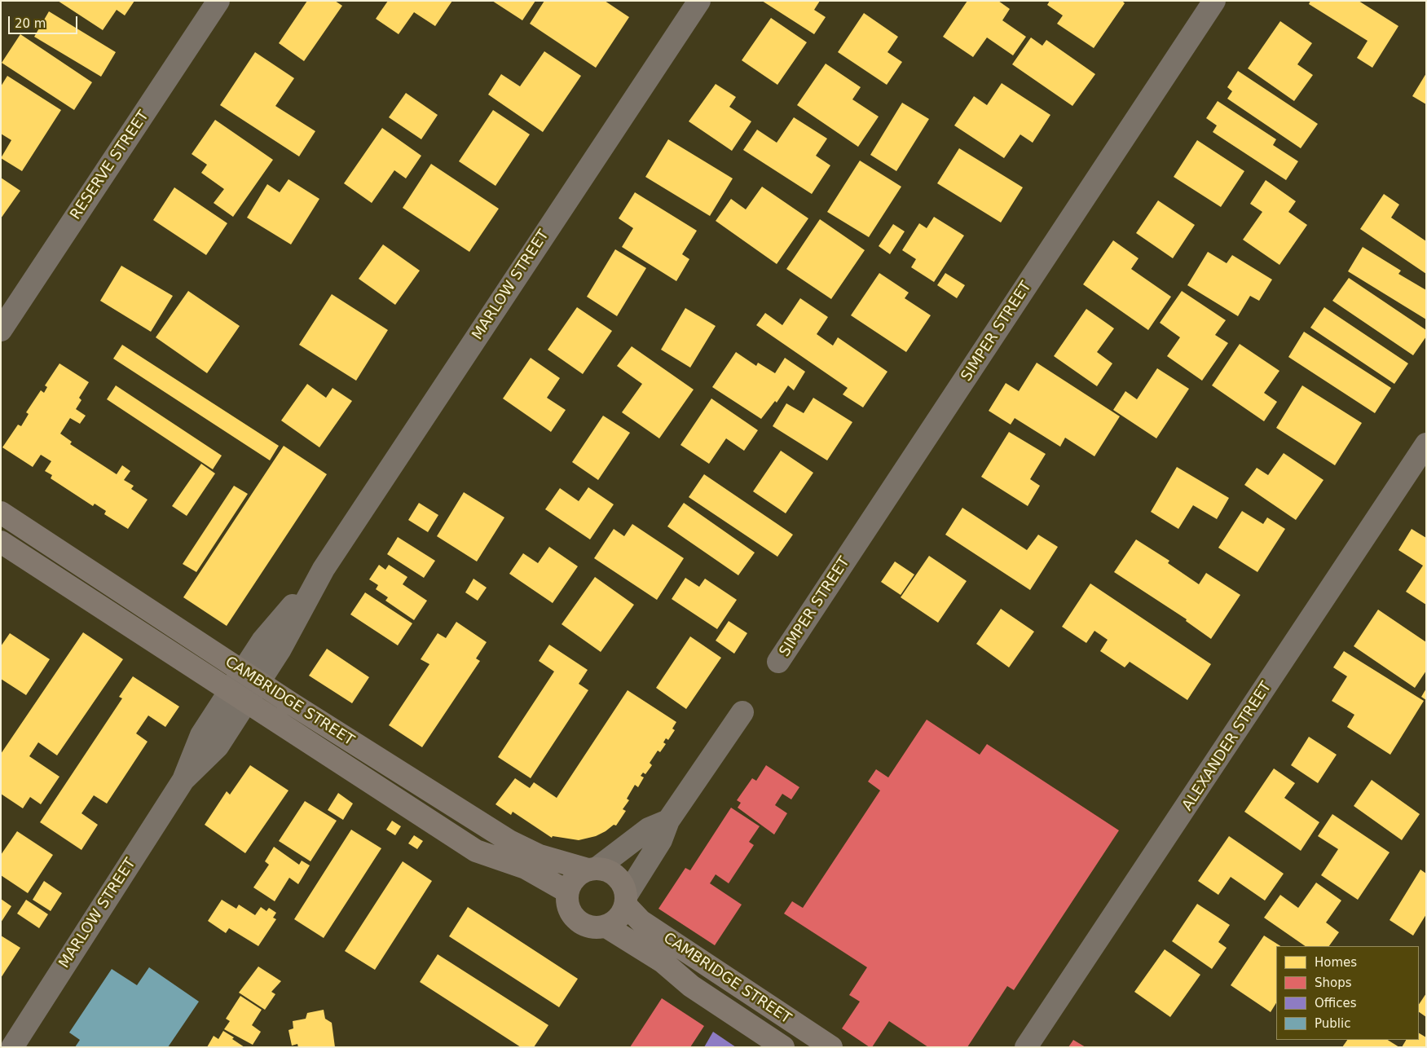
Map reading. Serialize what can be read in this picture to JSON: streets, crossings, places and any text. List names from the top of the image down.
{
  "streets": {
    "main road": ["CAMBRIDGE STREET"],
    "street": [
      "RESERVE STREET",
      "MARLOW STREET",
      "SIMPER STREET",
      "ALEXANDER STREET"
    ]
  },
  "crossings": [
    ["MARLOW STREET", "CAMBRIDGE STREET"]
  ],
  "legend": [
    "Homes",
    "Shops",
    "Offices",
    "Public"
  ],
  "scale_bar": "20 m"
}
